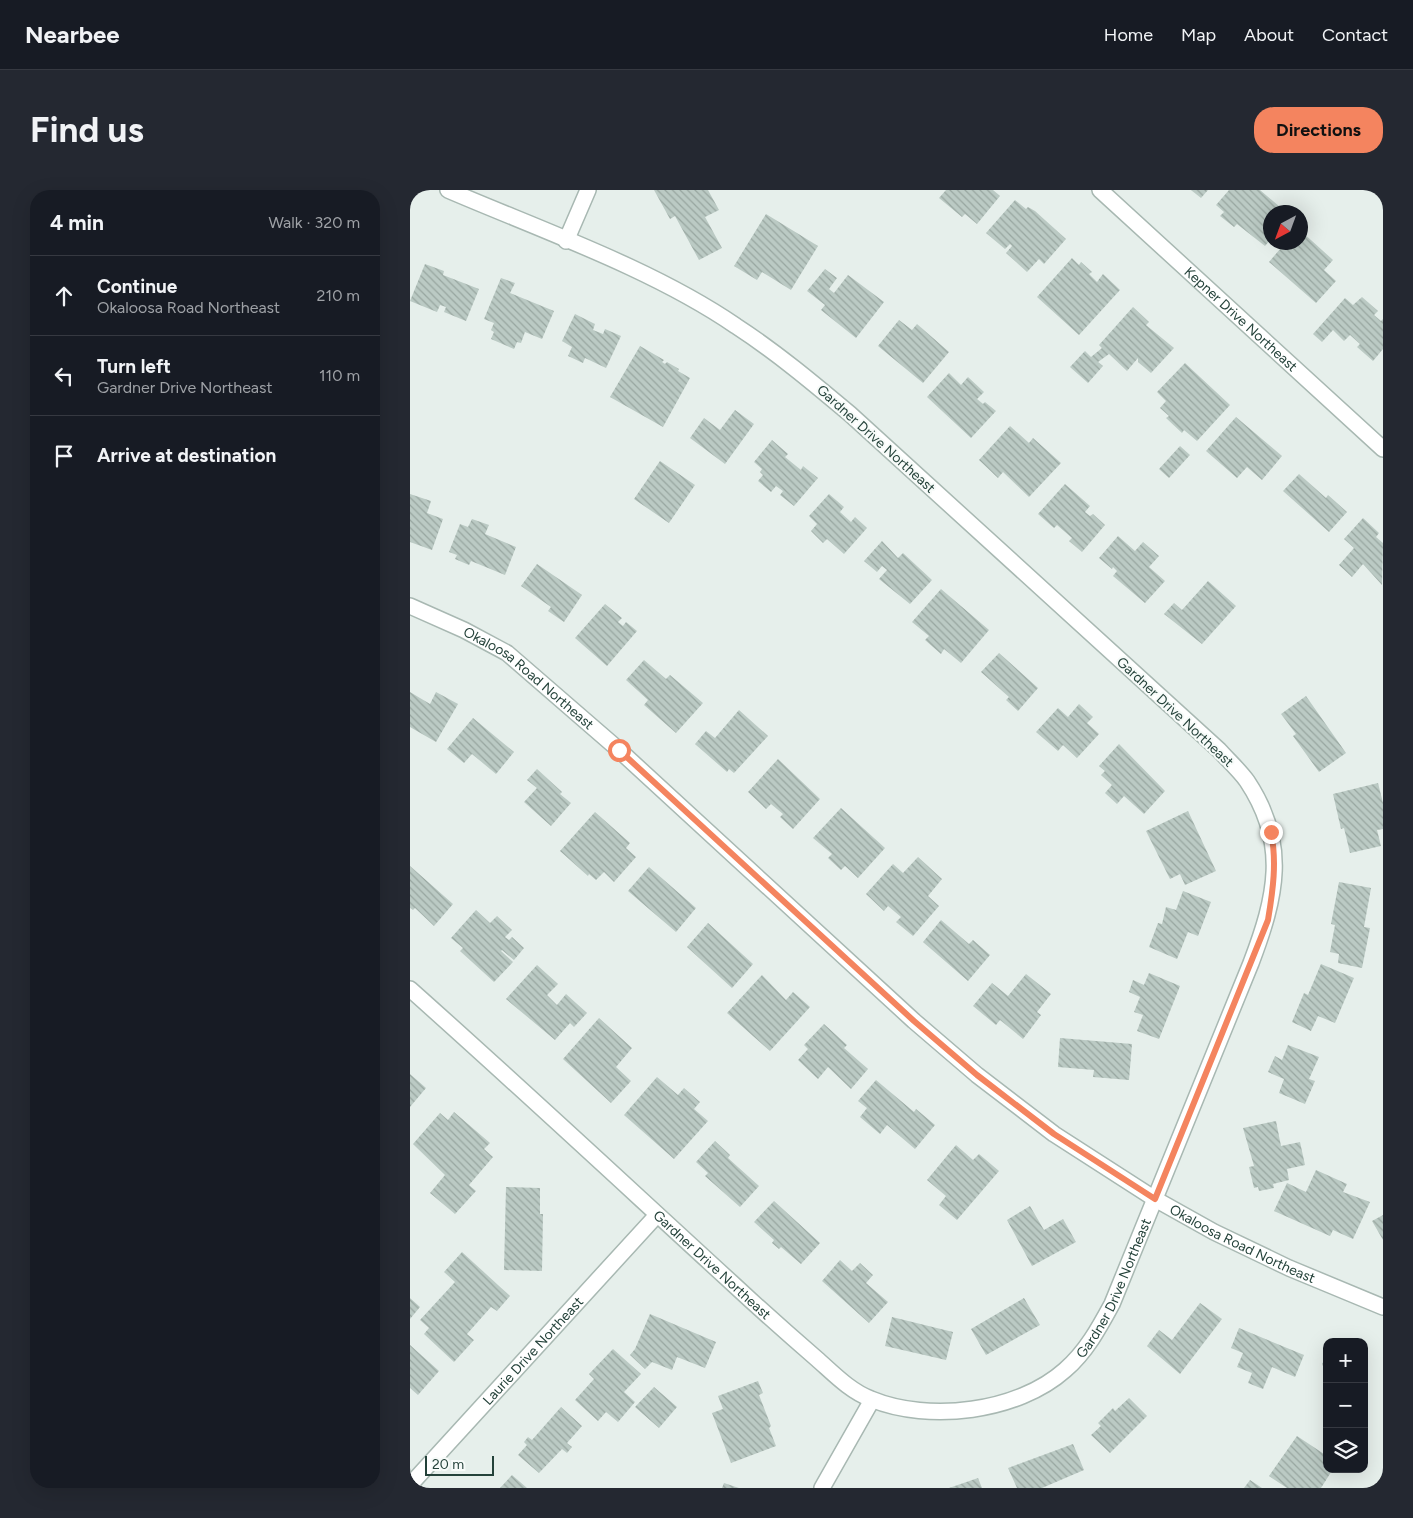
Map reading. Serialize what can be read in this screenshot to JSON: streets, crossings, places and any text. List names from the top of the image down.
{
  "streets": {
    "street": [
      "Kepner Drive Northeast",
      "Gardner Drive Northeast",
      "Okaloosa Road Northeast",
      "Laurie Drive Northeast"
    ]
  },
  "crossings": [
    ["Gardner Drive Northeast", "Okaloosa Road Northeast"],
    ["Gardner Drive Northeast", "Laurie Drive Northeast"]
  ],
  "scale_bar": "20 m",
  "north": "bottom left",
  "page": {
    "header": "Nearbee",
    "nav": [
      "Home",
      "Map",
      "About",
      "Contact"
    ],
    "buttons": "Directions",
    "title": "Find us",
    "heading": ["4 min", "Walk · 320 m"],
    "list": [
      ["Continue", "Okaloosa Road Northeast", "210 m"],
      ["Turn left", "Gardner Drive Northeast", "110 m"],
      "Arrive at destination"
    ],
    "map_buttons": ["+", "−"],
    "scale": "20 m"
  }
}
